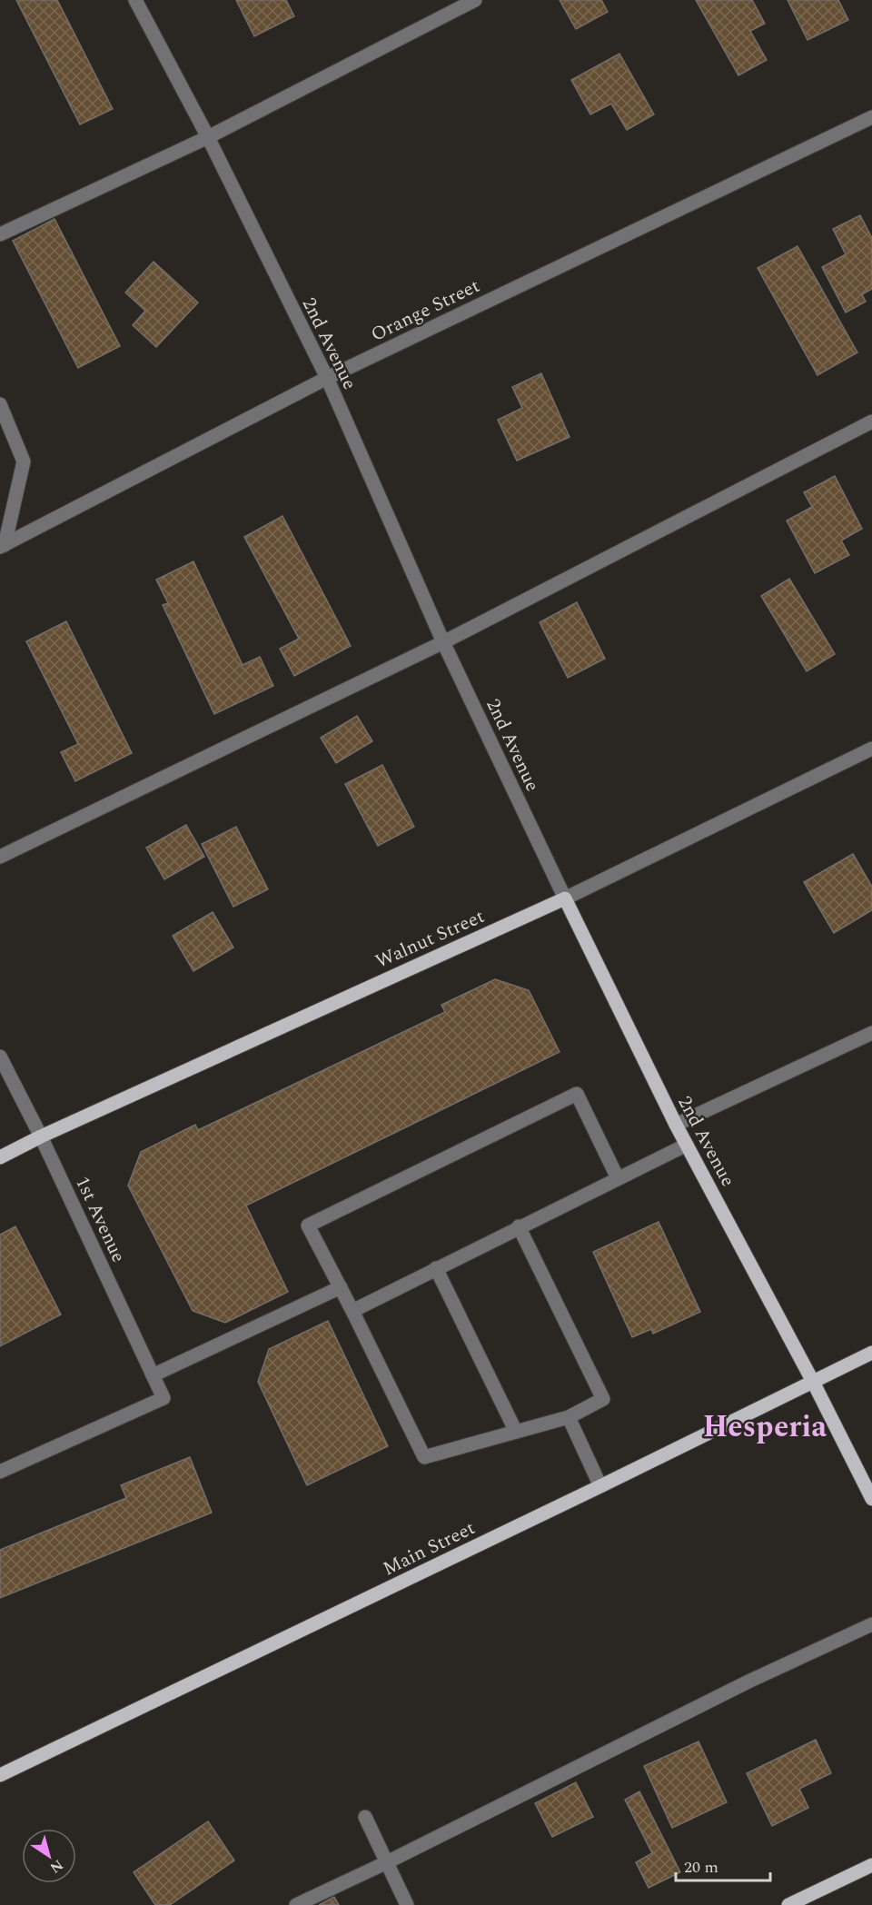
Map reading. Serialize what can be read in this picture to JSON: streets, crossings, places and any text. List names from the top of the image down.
{
  "streets": {
    "main road": ["2nd Avenue", "Walnut Street", "Main Street"],
    "street": ["Orange Street", "1st Avenue"]
  },
  "crossings": [
    ["Orange Street", "2nd Avenue"],
    ["2nd Avenue", "Walnut Street"],
    ["2nd Avenue", "Main Street"],
    ["Walnut Street", "1st Avenue"]
  ],
  "districts": ["Hesperia"],
  "scale_bar": "20 m",
  "north": "bottom right"
}
